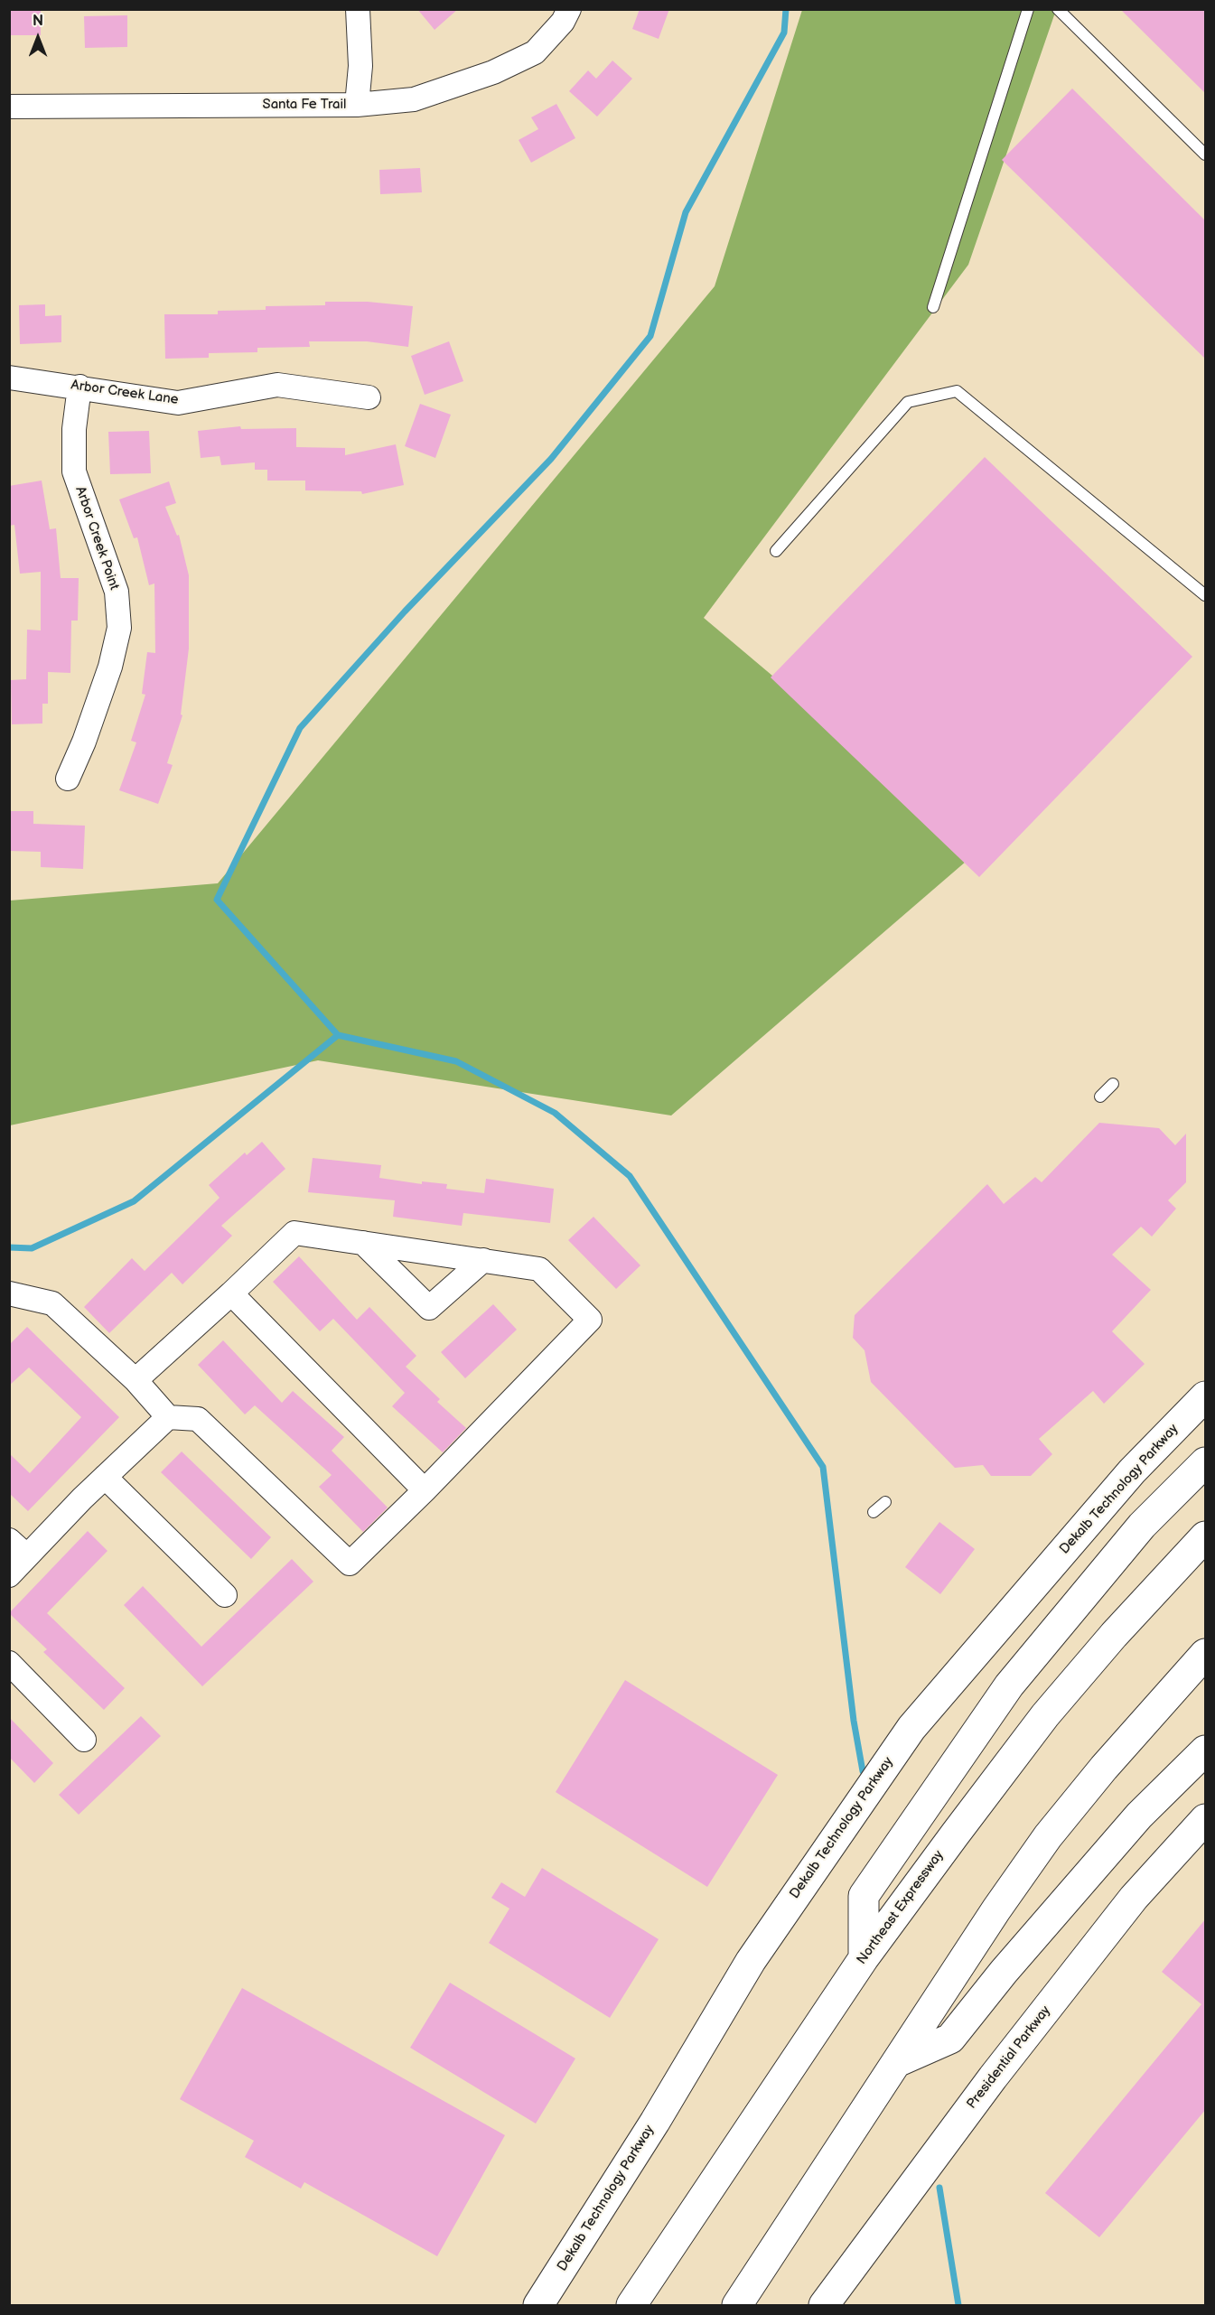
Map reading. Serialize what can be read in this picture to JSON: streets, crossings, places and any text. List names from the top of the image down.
{
  "streets": {
    "main road": ["Dekalb Technology Parkway", "Northeast Expressway", "Presidential Parkway"],
    "street": ["Santa Fe Trail", "Arbor Creek Lane", "Arbor Creek Point"]
  },
  "crossings": [
    ["Arbor Creek Lane", "Arbor Creek Point"]
  ],
  "north": "top"
}
